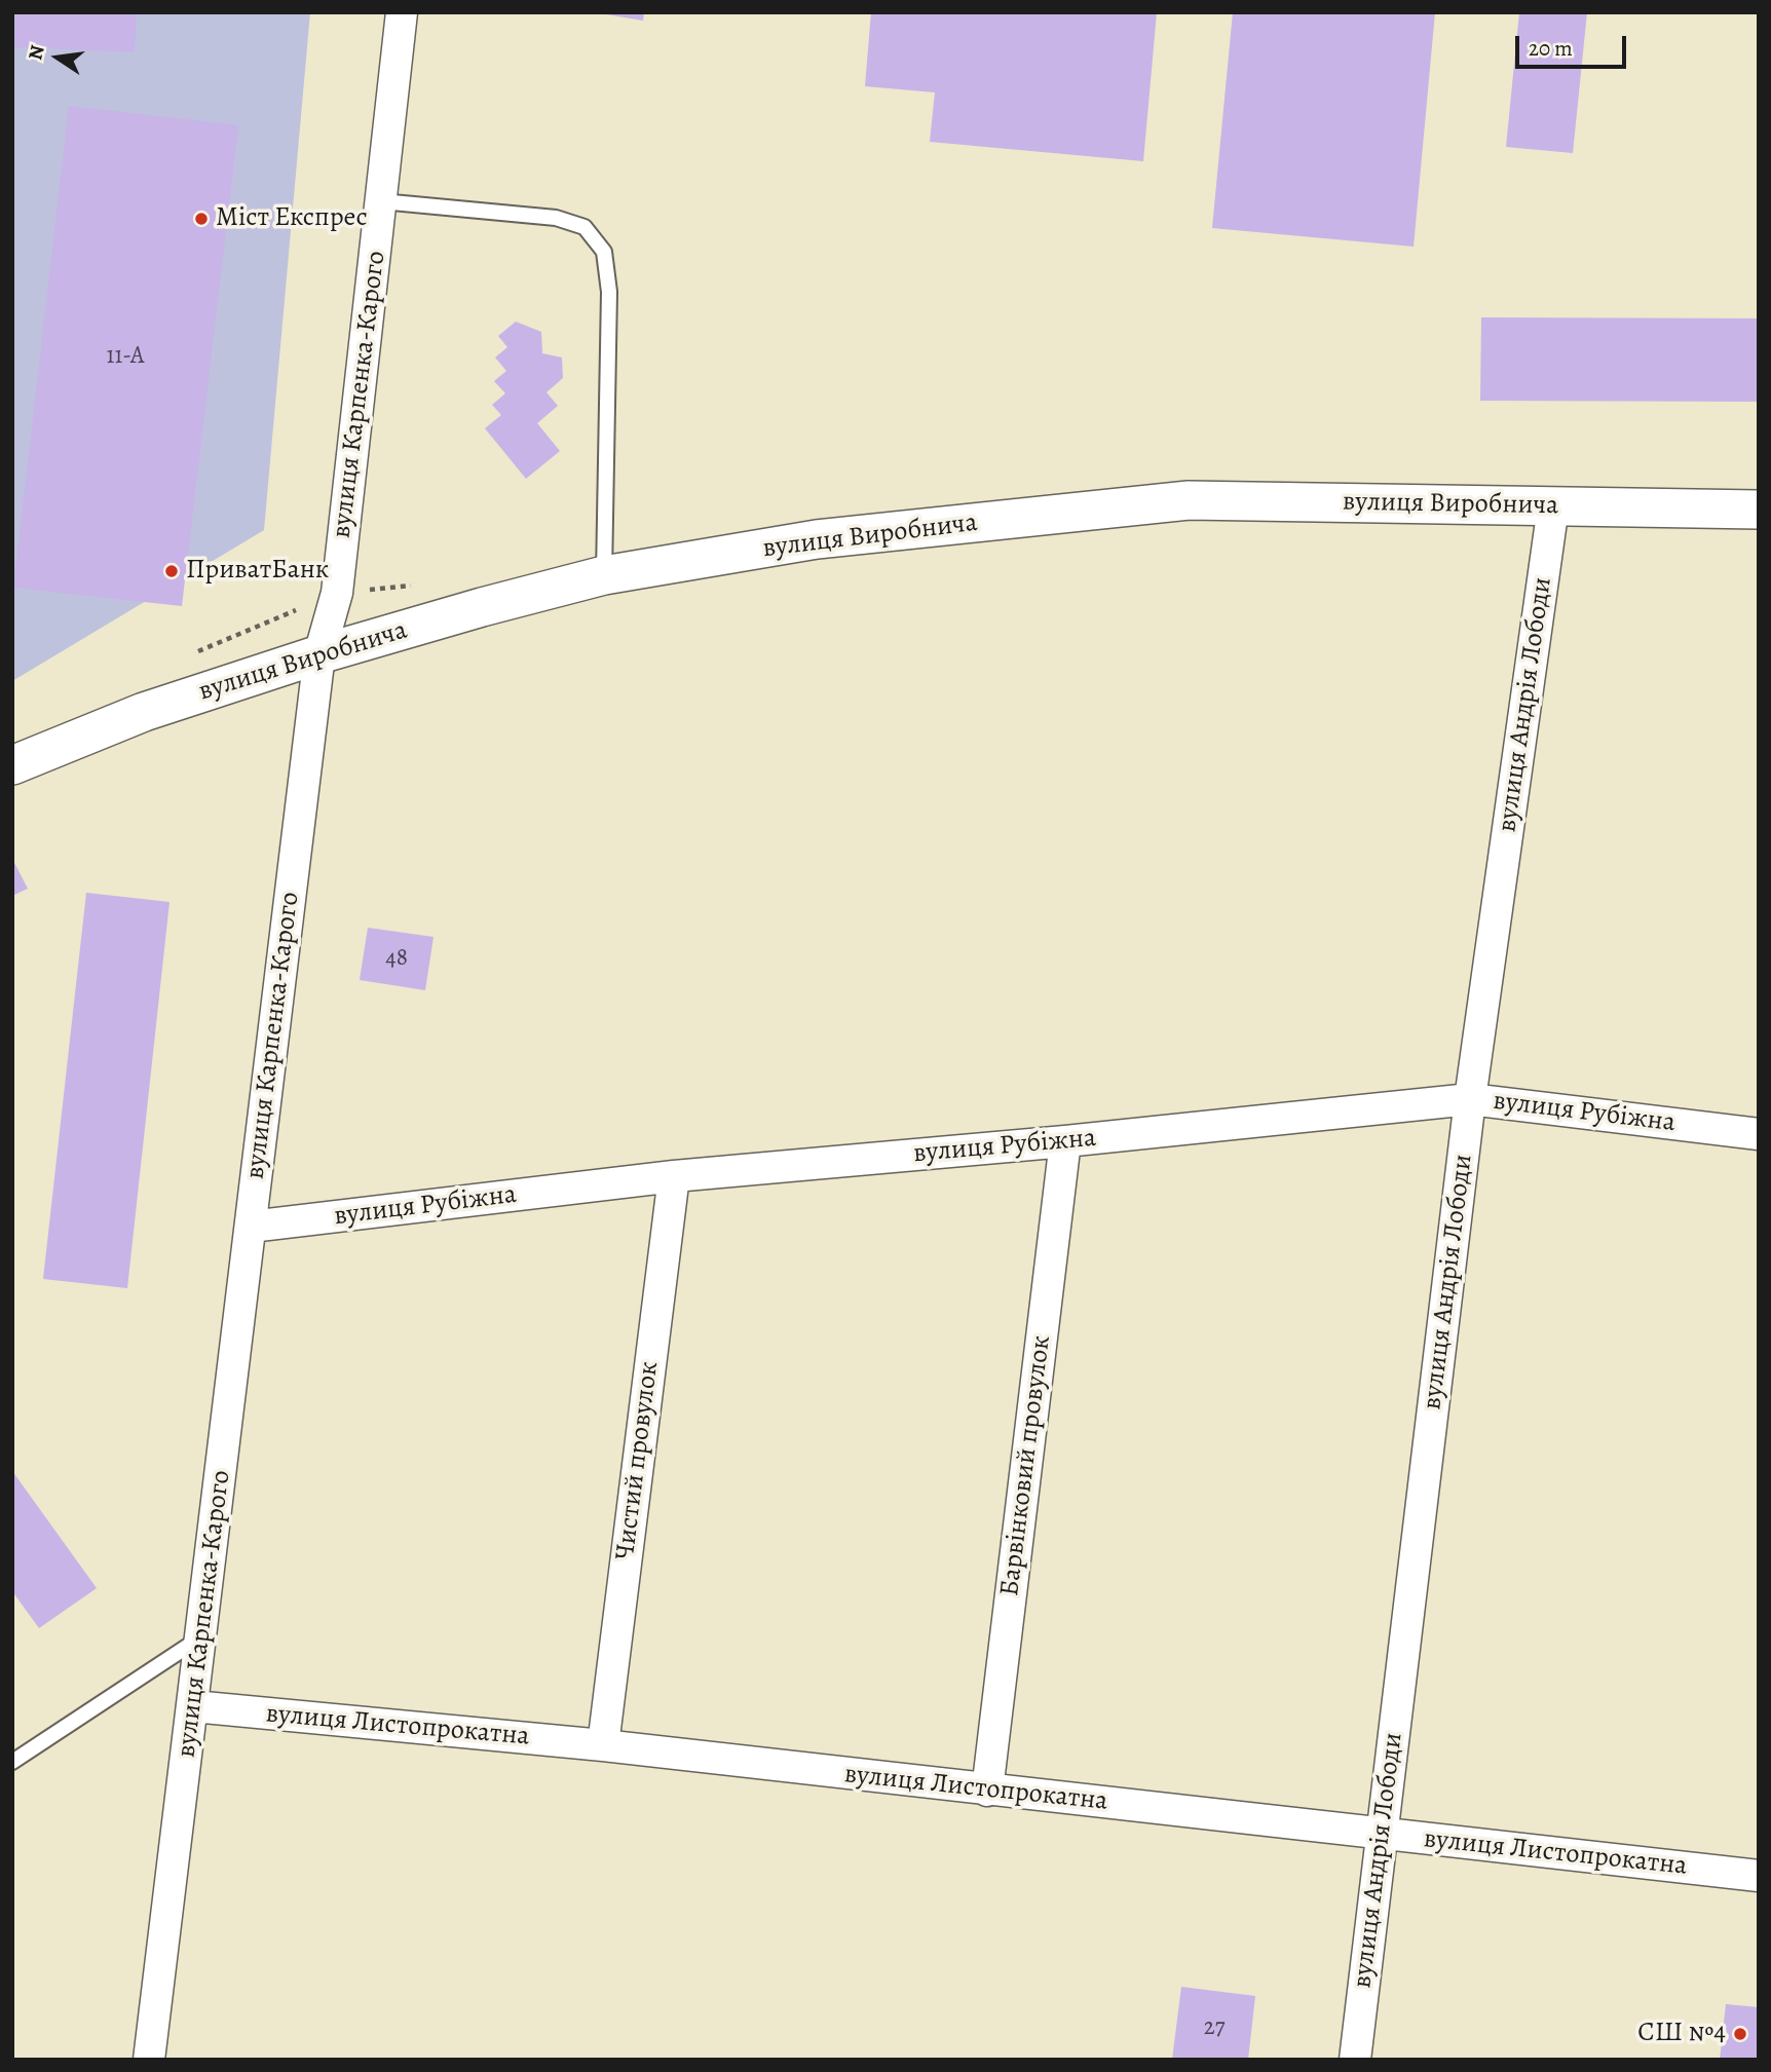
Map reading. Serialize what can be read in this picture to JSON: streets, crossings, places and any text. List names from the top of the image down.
{
  "streets": {
    "street": [
      "вулиця Карпенка-Карого",
      "вулиця Виробнича",
      "вулиця Андрія Лободи",
      "вулиця Рубіжна",
      "Чистий провулок",
      "Барвінковий провулок",
      "вулиця Листопрокатна"
    ]
  },
  "crossings": [
    ["вулиця Карпенка-Карого", "вулиця Виробнича"],
    ["вулиця Карпенка-Карого", "вулиця Рубіжна"],
    ["вулиця Карпенка-Карого", "вулиця Листопрокатна"],
    ["вулиця Виробнича", "вулиця Андрія Лободи"],
    ["вулиця Андрія Лободи", "вулиця Рубіжна"],
    ["вулиця Андрія Лободи", "вулиця Листопрокатна"],
    ["вулиця Рубіжна", "Чистий провулок"],
    ["вулиця Рубіжна", "Барвінковий провулок"],
    ["Чистий провулок", "вулиця Листопрокатна"],
    ["Барвінковий провулок", "вулиця Листопрокатна"]
  ],
  "places": ["Мiст Експрес", "ПриватБанк", "СШ №4"],
  "house_numbers": ["11-А", "48", "27"],
  "scale_bar": "20 m",
  "north": "left"
}
